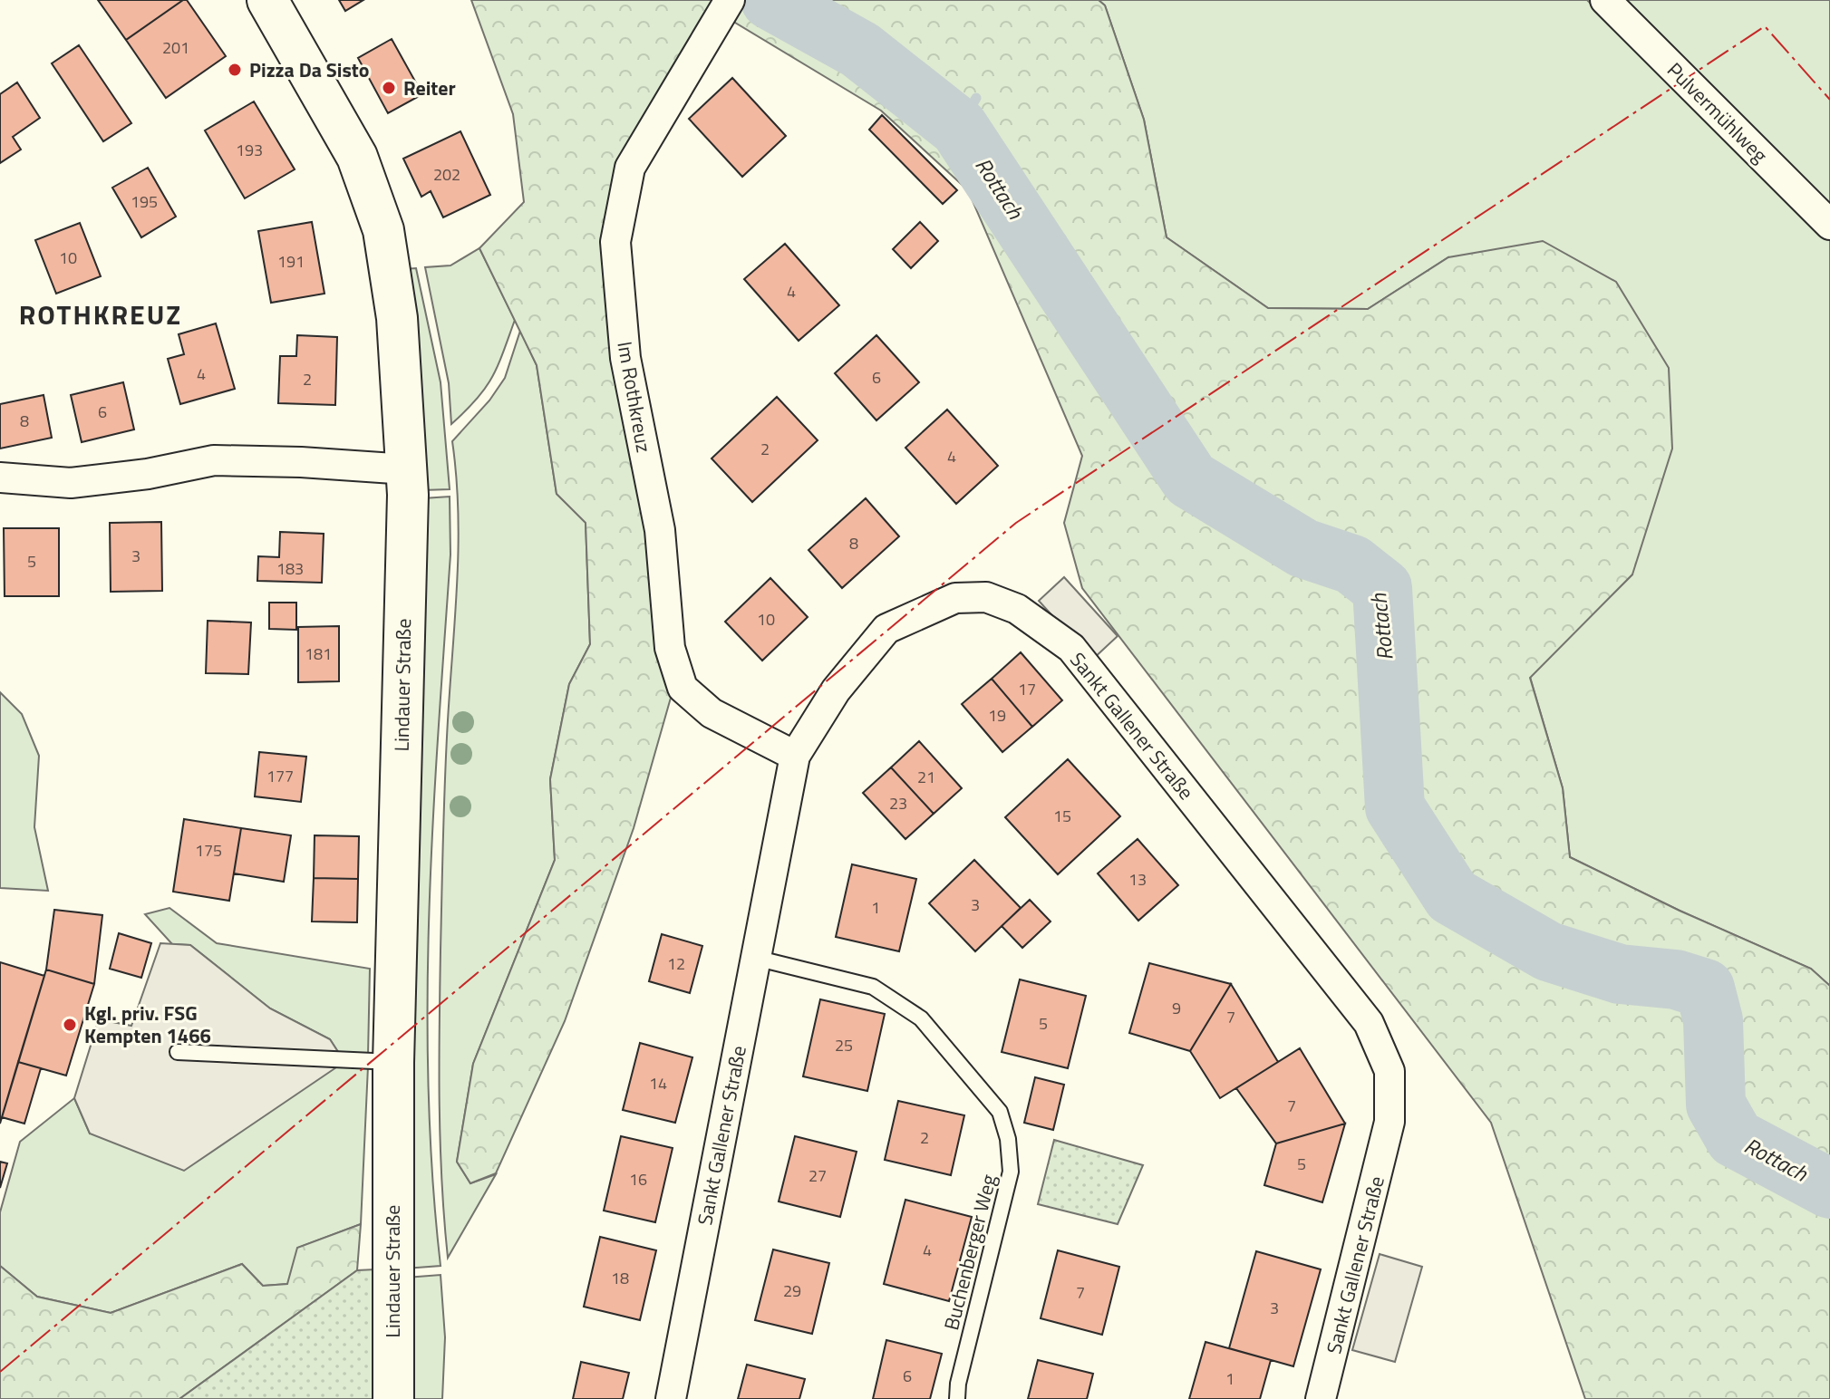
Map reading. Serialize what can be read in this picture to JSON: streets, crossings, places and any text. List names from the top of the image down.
{
  "streets": {
    "main road": ["Lindauer Straße"],
    "street": ["Pulvermühlweg", "Im Rothkreuz", "Sankt Gallener Straße"],
    "lane": ["Buchenberger Weg"]
  },
  "crossings": [
    ["Im Rothkreuz", "Sankt Gallener Straße"],
    ["Sankt Gallener Straße", "Buchenberger Weg"]
  ],
  "districts": ["ROTHKREUZ"],
  "water": ["Rottach"],
  "places": ["Pizza Da Sisto", "Reiter", "Kgl. priv. FSG Kempten 1466"],
  "house_numbers": [
    "201",
    "193",
    "202",
    "195",
    "10",
    "191",
    "4",
    "4",
    "6",
    "2",
    "6",
    "8",
    "2",
    "4",
    "8",
    "3",
    "5",
    "183",
    "10",
    "181",
    "17",
    "19",
    "177",
    "21",
    "23",
    "15",
    "175",
    "13",
    "3",
    "1",
    "12",
    "9",
    "7",
    "5",
    "25",
    "14",
    "7",
    "2",
    "5",
    "27",
    "16",
    "4",
    "18",
    "29",
    "7",
    "3",
    "6",
    "1"
  ]
}
